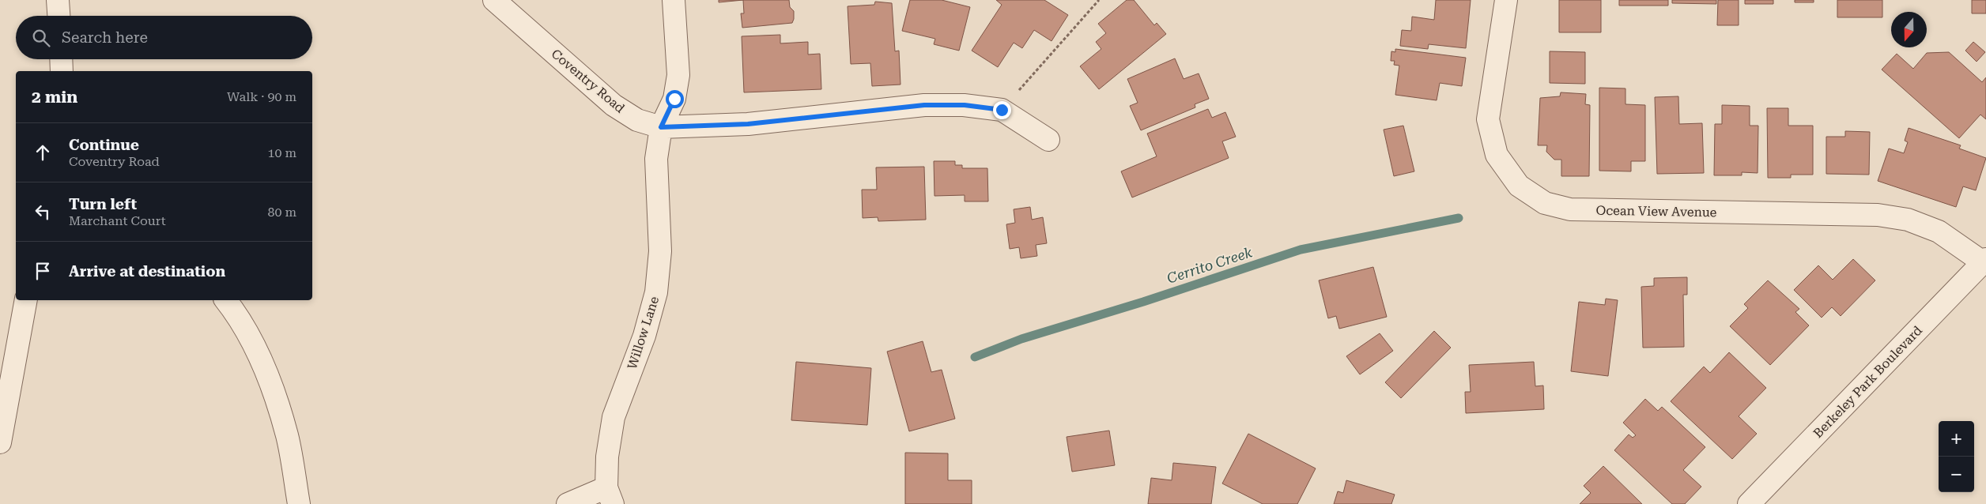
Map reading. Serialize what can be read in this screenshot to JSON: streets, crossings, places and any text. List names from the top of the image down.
{
  "streets": {
    "street": [
      "Coventry Road",
      "Ocean View Avenue",
      "Willow Lane",
      "Berkeley Park Boulevard"
    ]
  },
  "crossings": [
    ["Coventry Road", "Willow Lane"],
    ["Ocean View Avenue", "Berkeley Park Boulevard"]
  ],
  "water": ["Cerrito Creek"],
  "north": "bottom",
  "page": {
    "search": "Search here",
    "heading": ["2 min", "Walk · 90 m"],
    "list": [
      ["Continue", "Coventry Road", "10 m"],
      ["Turn left", "Marchant Court", "80 m"],
      "Arrive at destination"
    ],
    "map_buttons": ["+", "−"]
  }
}
